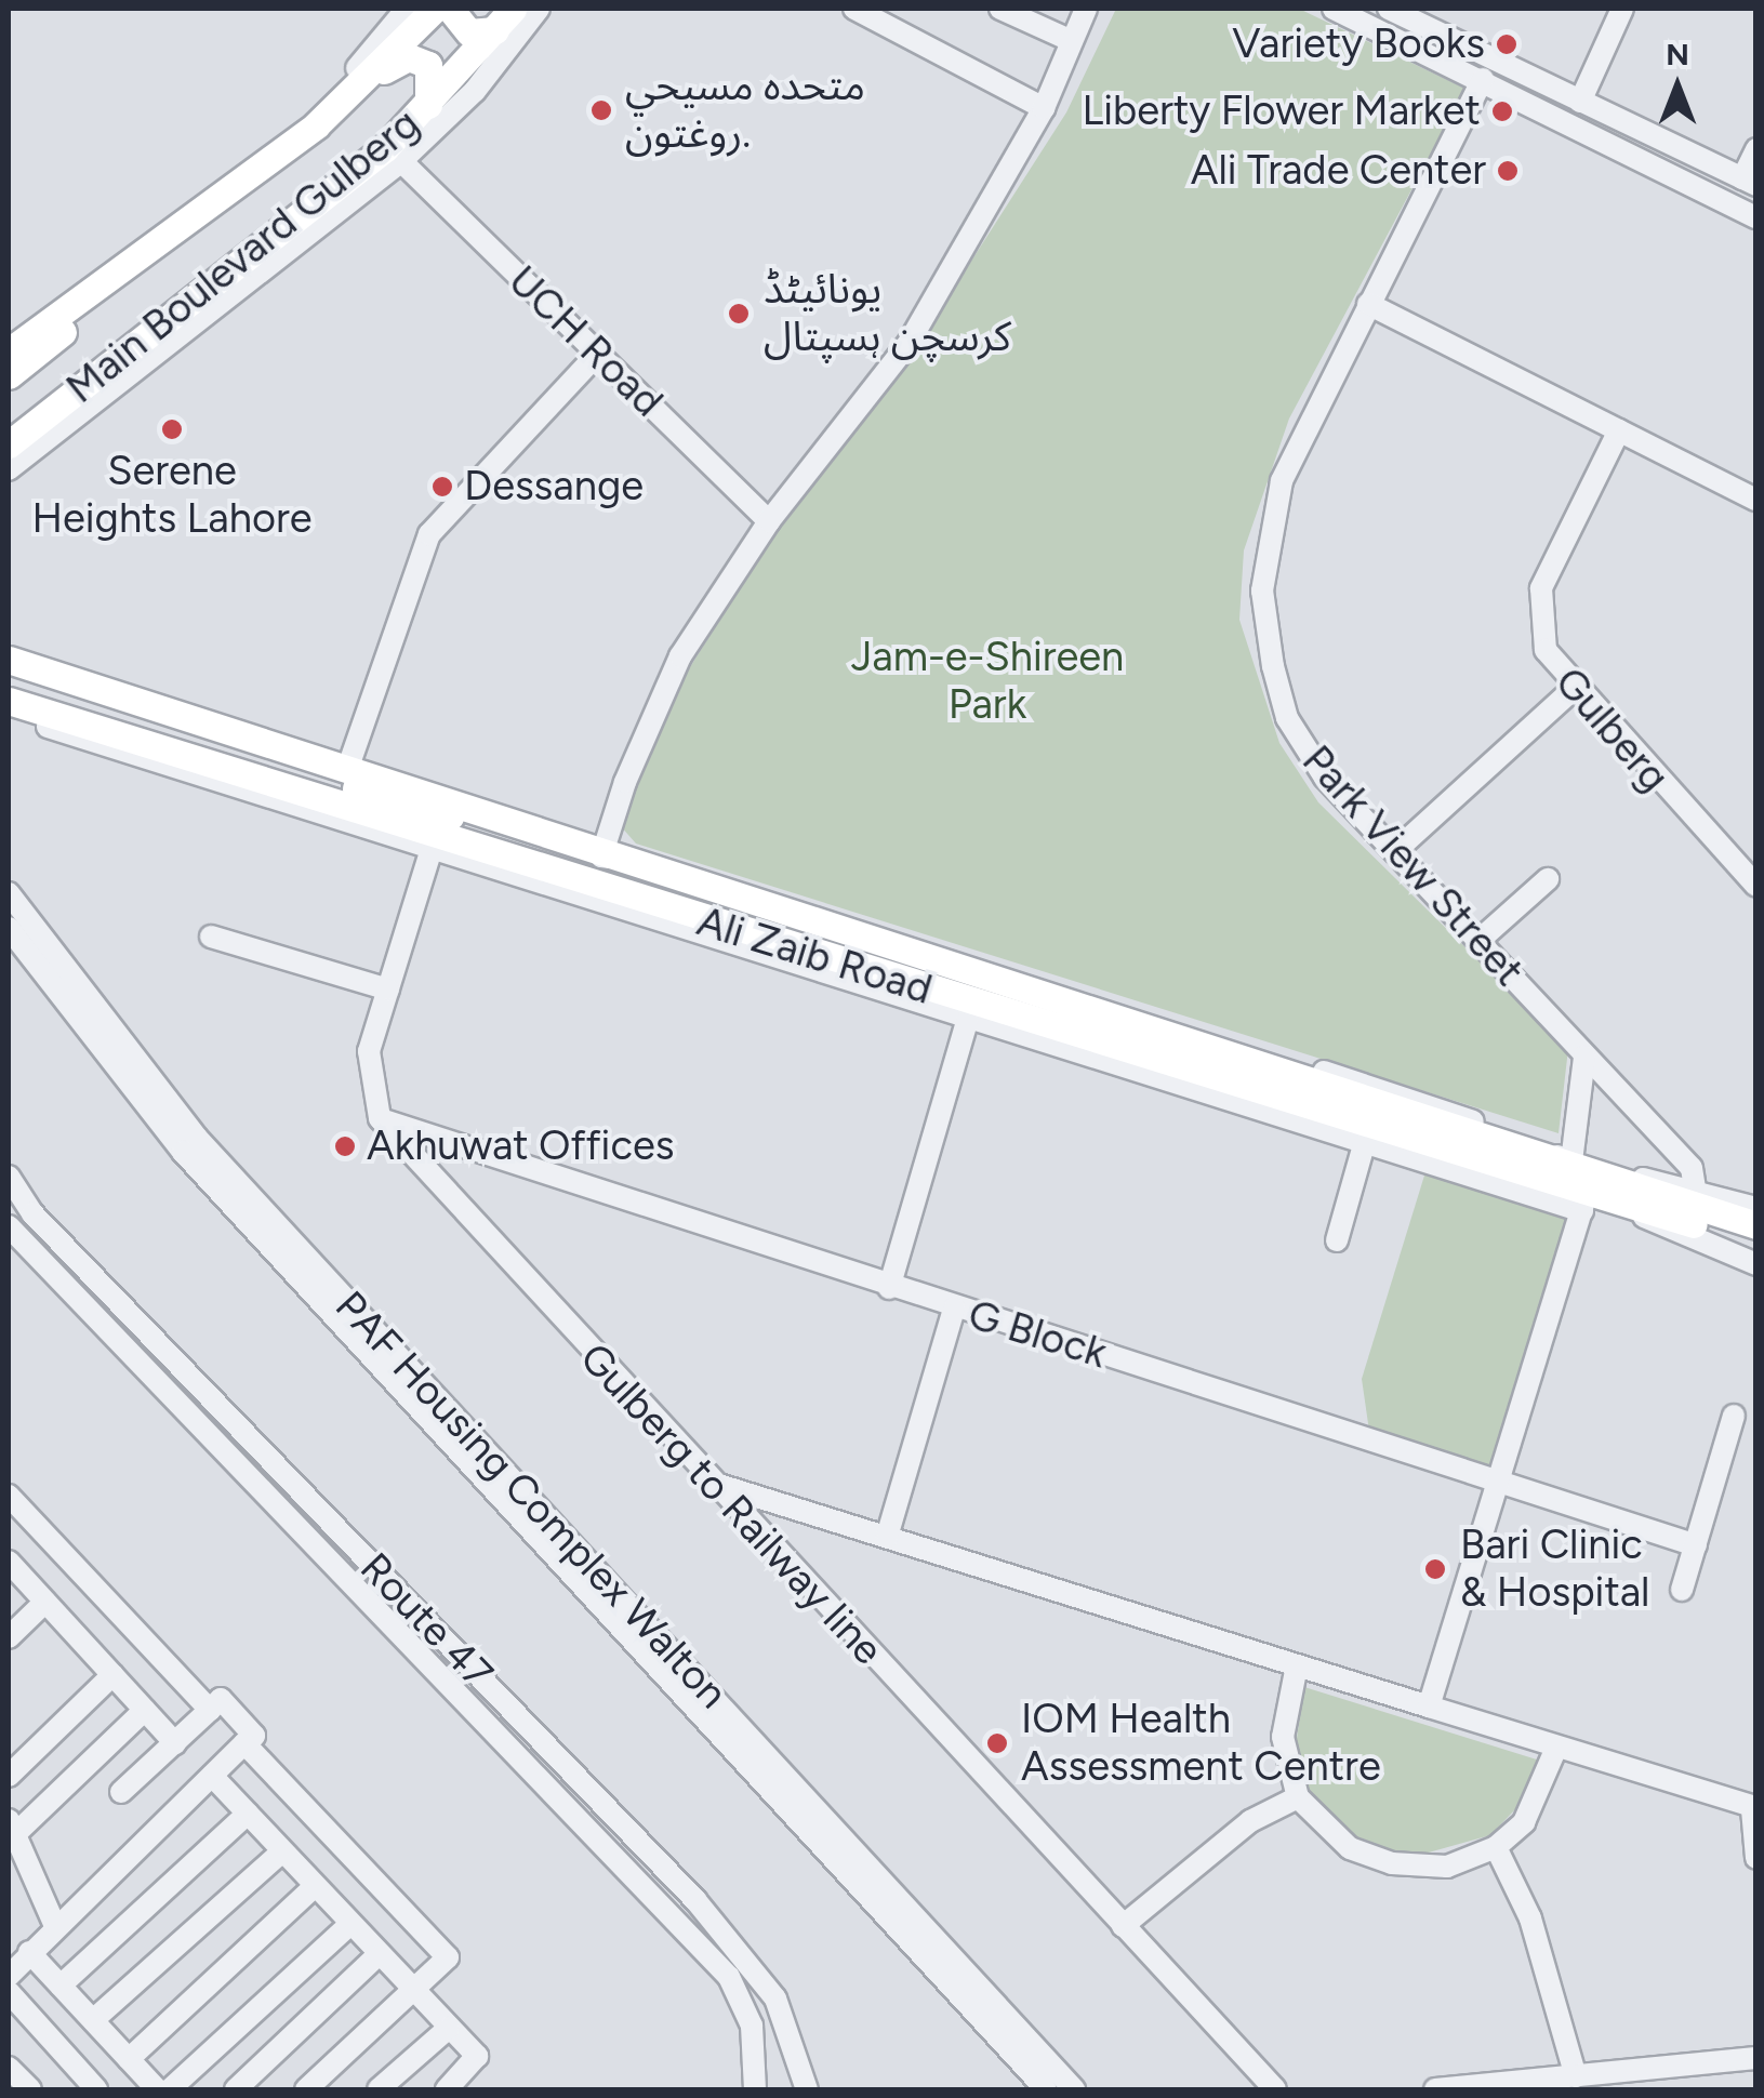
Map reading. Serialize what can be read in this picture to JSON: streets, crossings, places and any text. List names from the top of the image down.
{
  "streets": {
    "main road": ["Main Boulevard Gulberg", "Ali Zaib Road"],
    "street": [
      "UCH Road",
      "Gulberg",
      "Park View Street",
      "G Block",
      "PAF Housing Complex Walton",
      "Gulberg to Railway line",
      "Route 47"
    ]
  },
  "crossings": [
    ["Park View Street", "Ali Zaib Road"],
    ["G Block", "Gulberg to Railway line"]
  ],
  "parks": ["Jam-e-Shireen Park"],
  "places": [
    "Variety Books",
    "متحده مسیحي روغتون.",
    "Liberty Flower Market",
    "Ali Trade Center",
    "یونائیٹڈ کرسچن ہسپتال",
    "Serene Heights Lahore",
    "Dessange",
    "Akhuwat Offices",
    "Bari Clinic & Hospital",
    "IOM Health Assessment Centre"
  ],
  "north": "top"
}
